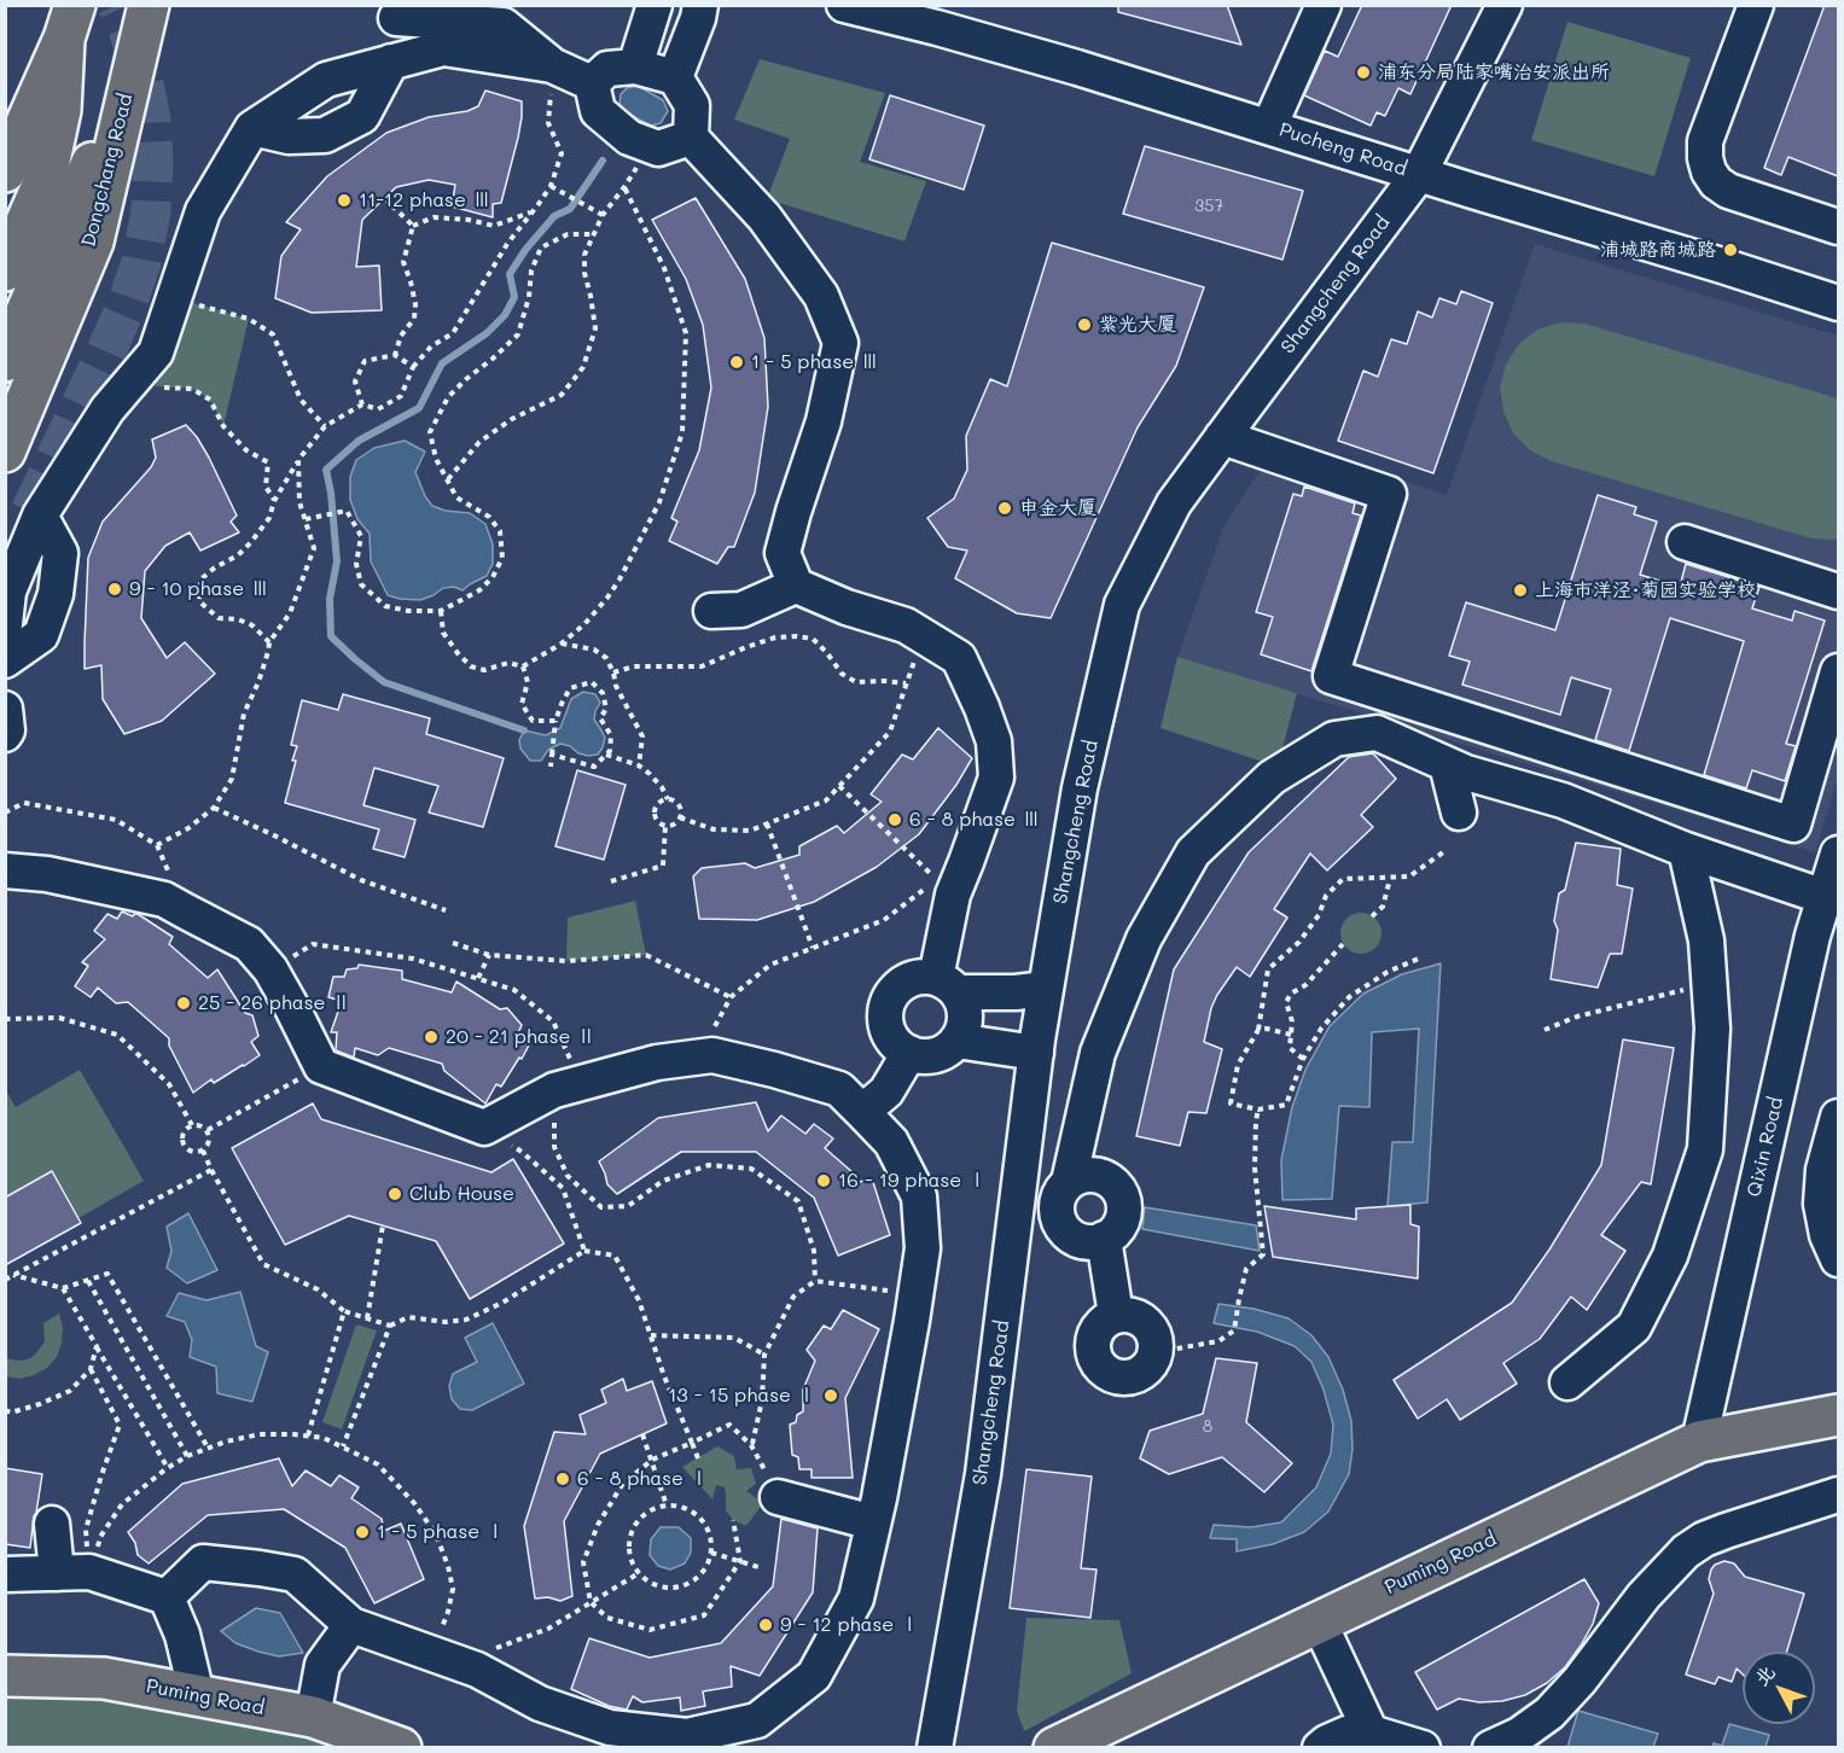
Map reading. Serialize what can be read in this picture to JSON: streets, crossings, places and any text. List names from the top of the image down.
{
  "streets": {
    "main road": ["Dongchang Road", "Puming Road"],
    "street": ["Pucheng Road", "Shangcheng Road", "Qixin Road"]
  },
  "crossings": [
    ["Pucheng Road", "Shangcheng Road"],
    ["Qixin Road", "Puming Road"]
  ],
  "places": [
    "浦东分局陆家嘴治安派出所",
    "11-12 phase Ⅲ",
    "浦城路商城路",
    "紫光大厦",
    "1 - 5 phase Ⅲ",
    "申金大厦",
    "9 - 10 phase Ⅲ",
    "上海市洋泾·菊园实验学校",
    "6 - 8 phase Ⅲ",
    "25 - 26 phase Ⅱ",
    "20 - 21 phase Ⅱ",
    "16 - 19 phase Ⅰ",
    "Club House",
    "13 - 15 phase Ⅰ",
    "6 - 8 phase Ⅰ",
    "1 - 5 phase Ⅰ",
    "9 - 12 phase Ⅰ"
  ],
  "house_numbers": ["357", "8"],
  "north": "top left"
}
